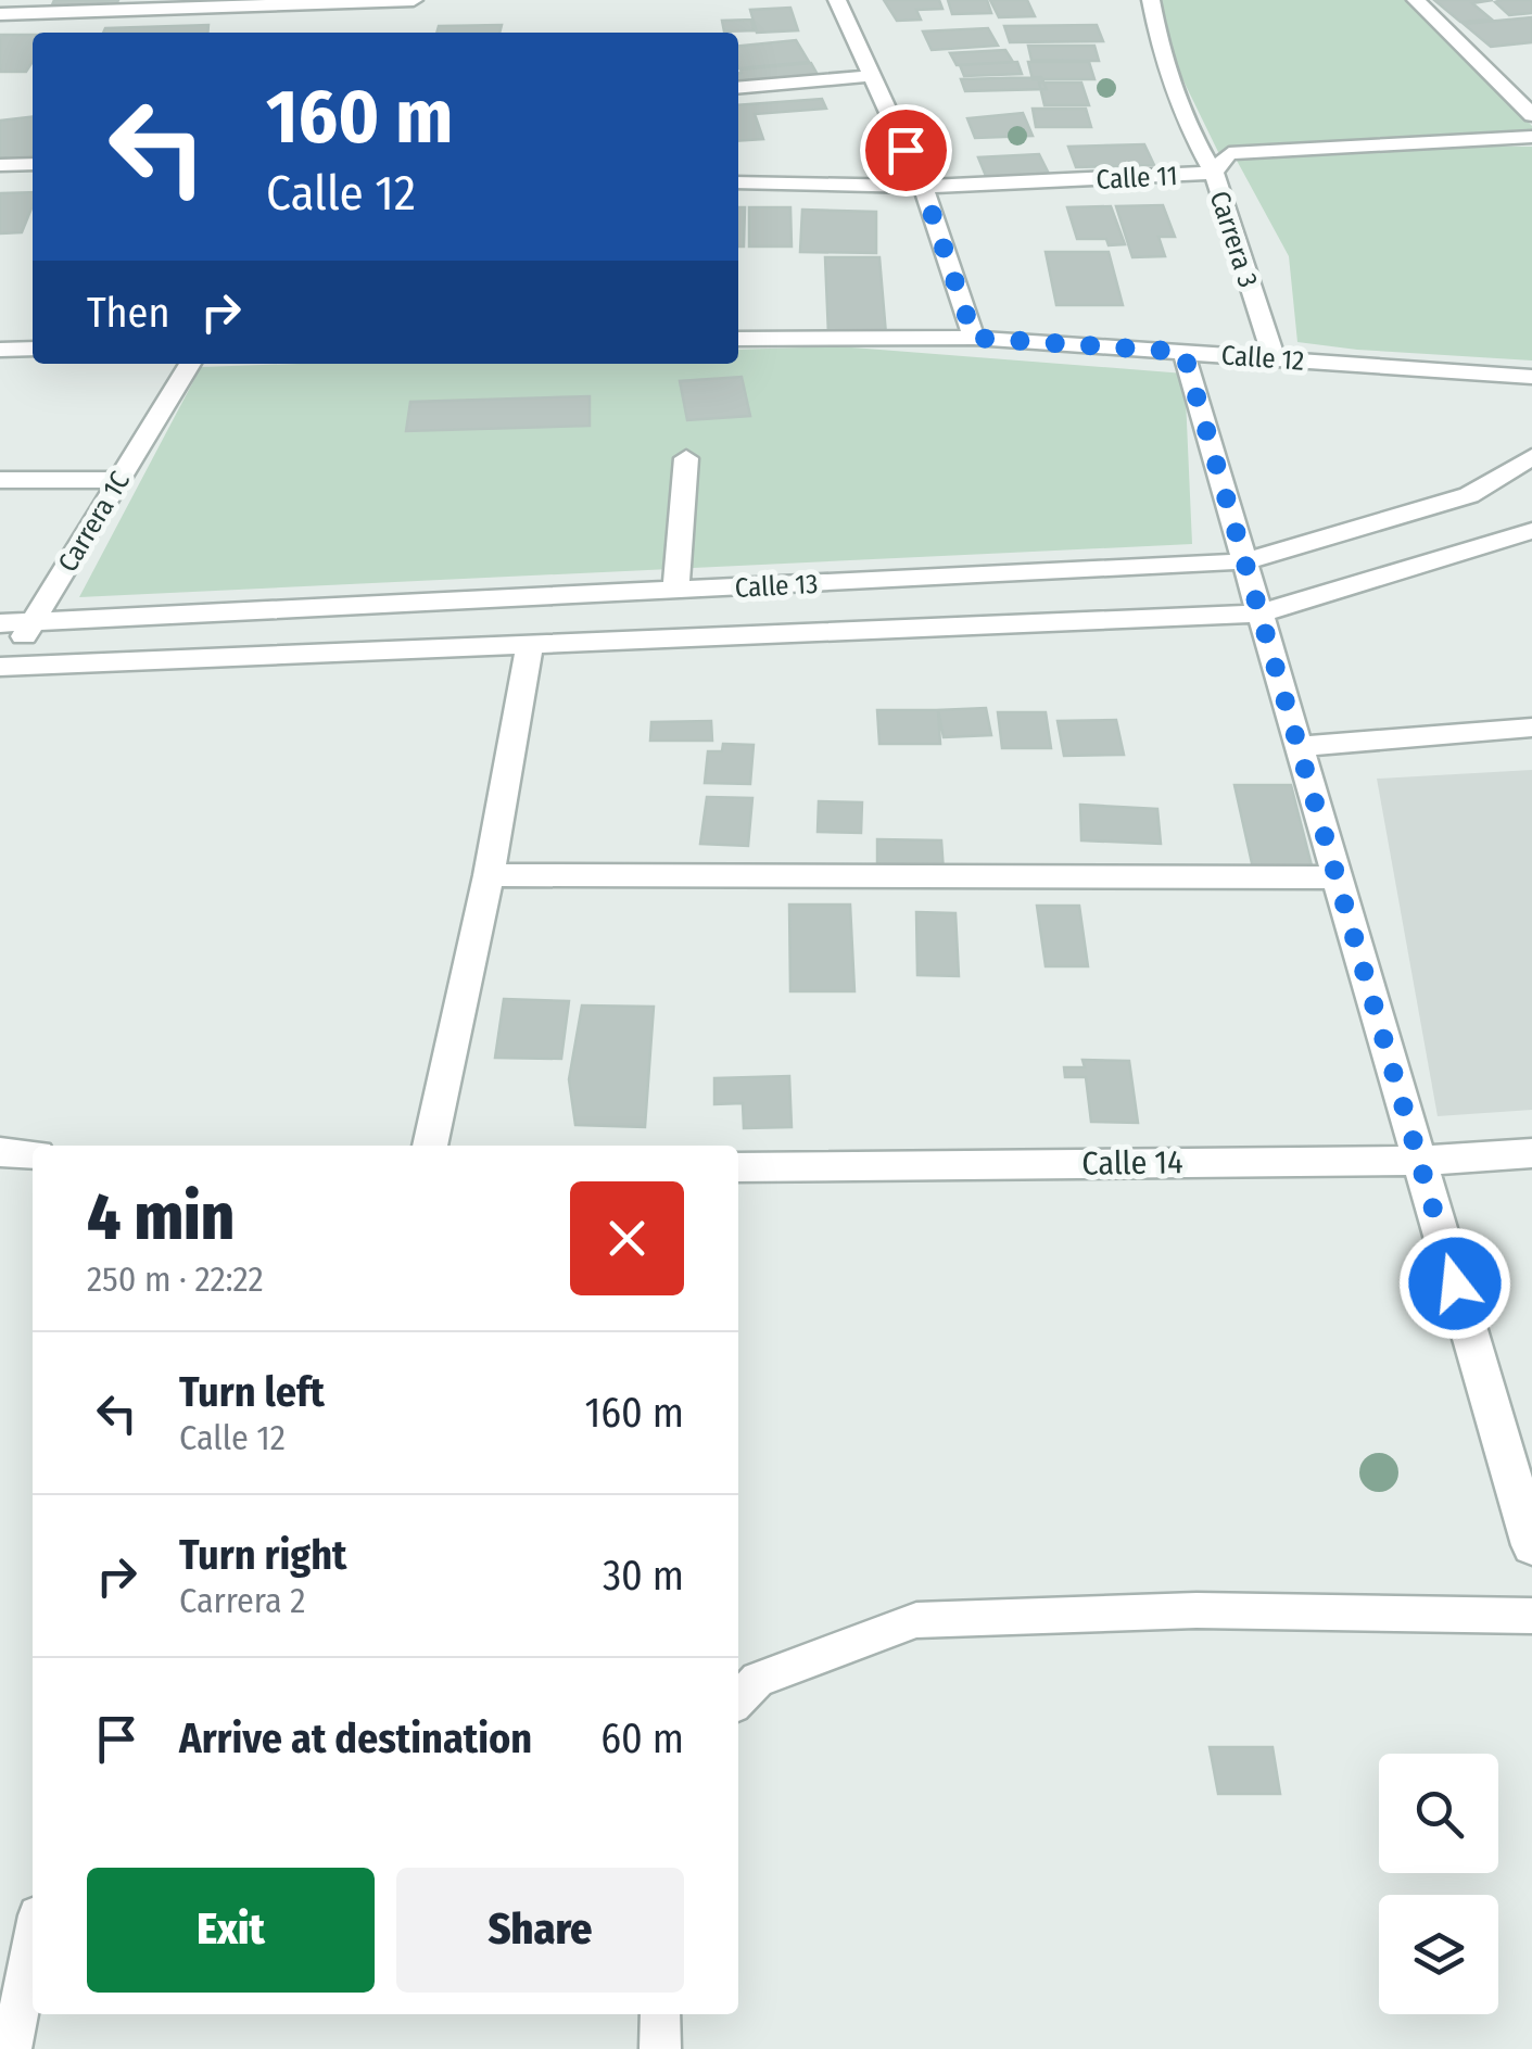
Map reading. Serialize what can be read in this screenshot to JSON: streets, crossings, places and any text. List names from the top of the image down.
{
  "streets": {
    "street": [
      "Calle 11",
      "Carrera 3",
      "Calle 12",
      "Carrera 1C",
      "Calle 13",
      "Calle 14"
    ]
  },
  "crossings": [
    ["Calle 11", "Carrera 3"],
    ["Carrera 3", "Calle 12"],
    ["Carrera 1C", "Calle 13"]
  ],
  "page": {
    "turn": ["160 m", "Calle 12"],
    "then": "Then",
    "heading": ["4 min", "250 m · 22:22"],
    "list": [
      {
        "name": "Turn left",
        "note": "Calle 12",
        "value": "160 m"
      },
      {
        "name": "Turn right",
        "note": "Carrera 2",
        "value": "30 m"
      },
      {
        "name": "Arrive at destination",
        "value": "60 m"
      }
    ],
    "buttons": ["Exit", "Share"]
  }
}
